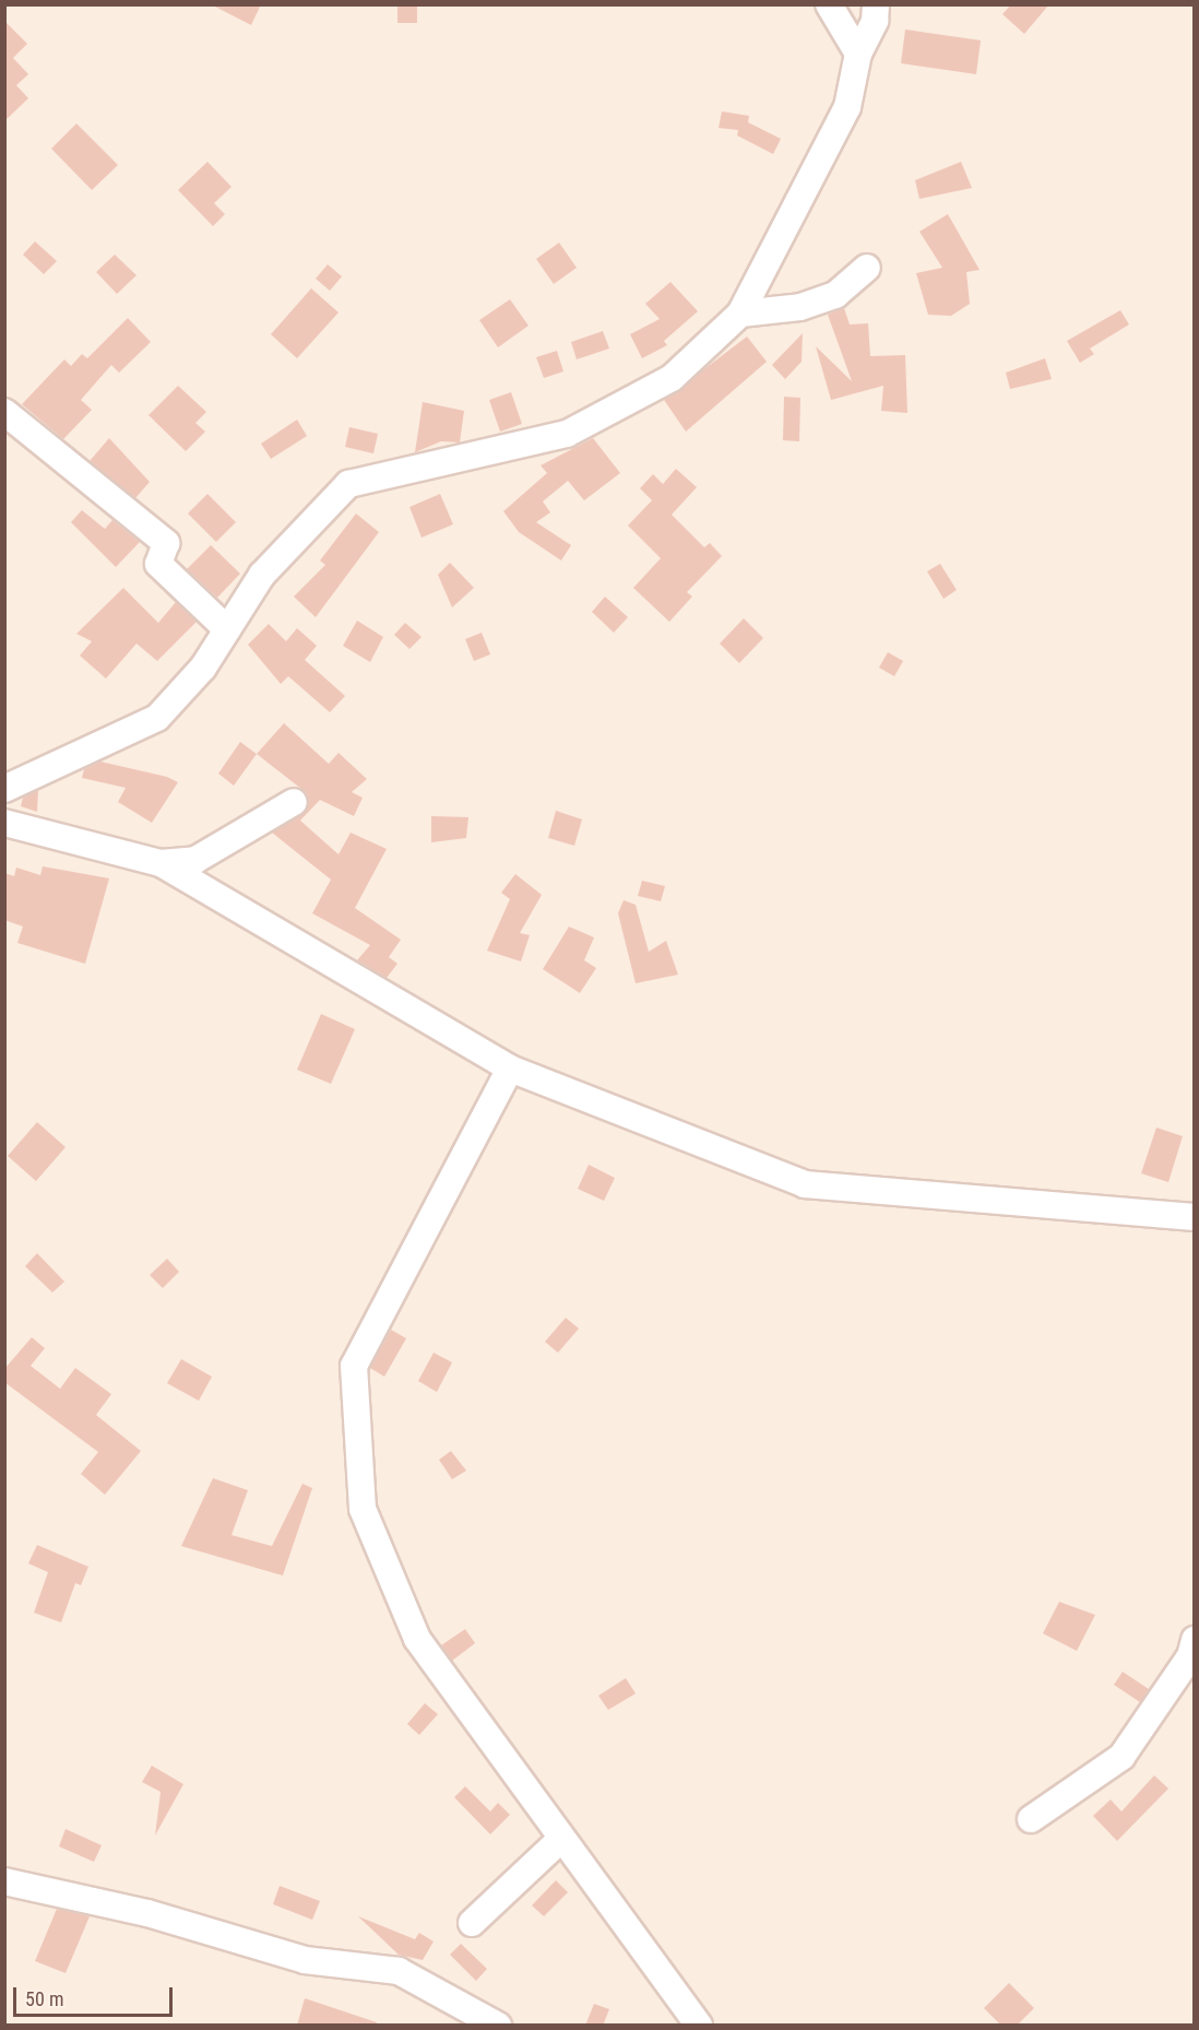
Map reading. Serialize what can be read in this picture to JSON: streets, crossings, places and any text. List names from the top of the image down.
{
  "scale_bar": "50 m"
}
